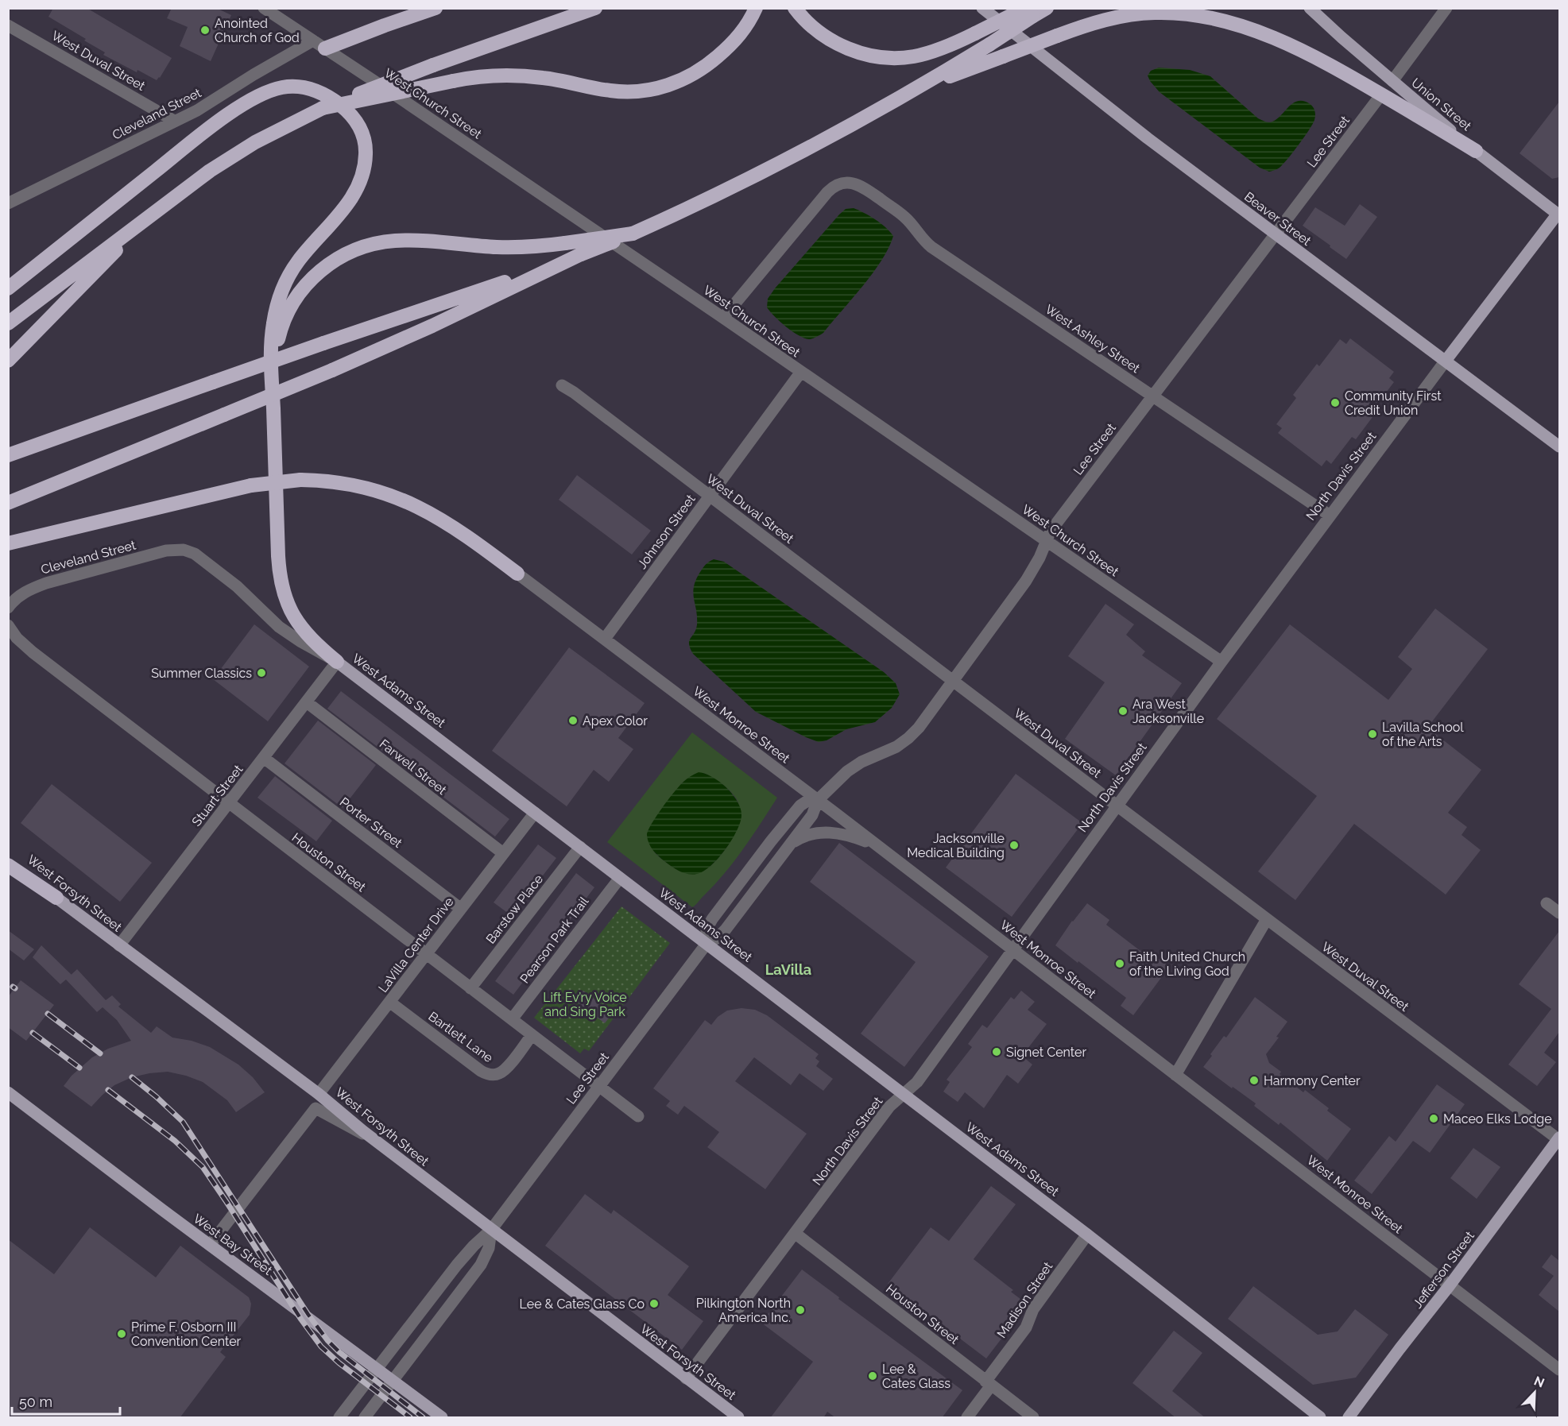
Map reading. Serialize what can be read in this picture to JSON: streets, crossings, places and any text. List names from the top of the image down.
{
  "streets": {
    "main road": [
      "Union Street",
      "Beaver Street",
      "North Davis Street",
      "West Adams Street",
      "West Forsyth Street",
      "West Bay Street",
      "Jefferson Street"
    ],
    "street": [
      "West Duval Street",
      "West Church Street",
      "Cleveland Street",
      "Lee Street",
      "West Ashley Street",
      "Johnson Street",
      "West Monroe Street",
      "Farwell Street",
      "Stuart Street",
      "Porter Street",
      "Houston Street",
      "Barstow Place",
      "Pearson Park Trail",
      "LaVilla Center Drive",
      "Bartlett Lane",
      "Madison Street"
    ]
  },
  "crossings": [
    ["West Duval Street", "Cleveland Street"],
    ["West Duval Street", "Lee Street"],
    ["West Duval Street", "North Davis Street"],
    ["West Duval Street", "Johnson Street"],
    ["West Duval Street", "Jefferson Street"],
    ["West Church Street", "Cleveland Street"],
    ["West Church Street", "Lee Street"],
    ["West Church Street", "West Ashley Street"],
    ["West Church Street", "North Davis Street"],
    ["West Church Street", "Johnson Street"],
    ["Union Street", "North Davis Street"],
    ["Cleveland Street", "West Adams Street"],
    ["Lee Street", "Beaver Street"],
    ["Lee Street", "West Ashley Street"],
    ["Lee Street", "West Adams Street"],
    ["Lee Street", "West Monroe Street"],
    ["Lee Street", "Houston Street"],
    ["Lee Street", "West Forsyth Street"],
    ["Lee Street", "West Bay Street"],
    ["Beaver Street", "North Davis Street"],
    ["West Ashley Street", "North Davis Street"],
    ["North Davis Street", "West Adams Street"],
    ["North Davis Street", "West Monroe Street"],
    ["North Davis Street", "Houston Street"],
    ["North Davis Street", "West Forsyth Street"],
    ["Johnson Street", "West Monroe Street"],
    ["West Adams Street", "Stuart Street"],
    ["West Adams Street", "Barstow Place"],
    ["West Adams Street", "Pearson Park Trail"],
    ["West Adams Street", "LaVilla Center Drive"],
    ["West Adams Street", "Madison Street"],
    ["West Monroe Street", "Jefferson Street"],
    ["Farwell Street", "Stuart Street"],
    ["Farwell Street", "LaVilla Center Drive"],
    ["Stuart Street", "Porter Street"],
    ["Stuart Street", "Houston Street"],
    ["Stuart Street", "West Forsyth Street"],
    ["Porter Street", "LaVilla Center Drive"],
    ["Houston Street", "Barstow Place"],
    ["Houston Street", "Pearson Park Trail"],
    ["Houston Street", "LaVilla Center Drive"],
    ["Houston Street", "Bartlett Lane"],
    ["Houston Street", "Madison Street"],
    ["West Forsyth Street", "LaVilla Center Drive"],
    ["LaVilla Center Drive", "Bartlett Lane"]
  ],
  "districts": ["LaVilla"],
  "parks": ["Lift Ev’ry Voice and Sing Park"],
  "places": [
    "Anointed Church of God",
    "Community First Credit Union",
    "Summer Classics",
    "Ara West Jacksonville",
    "Apex Color",
    "Lavilla School of the Arts",
    "Jacksonville Medical Building",
    "Faith United Church of the Living God",
    "Signet Center",
    "Harmony Center",
    "Maceo Elks Lodge",
    "Lee & Cates Glass Co",
    "Pilkington North America Inc.",
    "Prime F. Osborn III Convention Center",
    "Lee & Cates Glass"
  ],
  "scale_bar": "50 m",
  "north": "top right"
}
